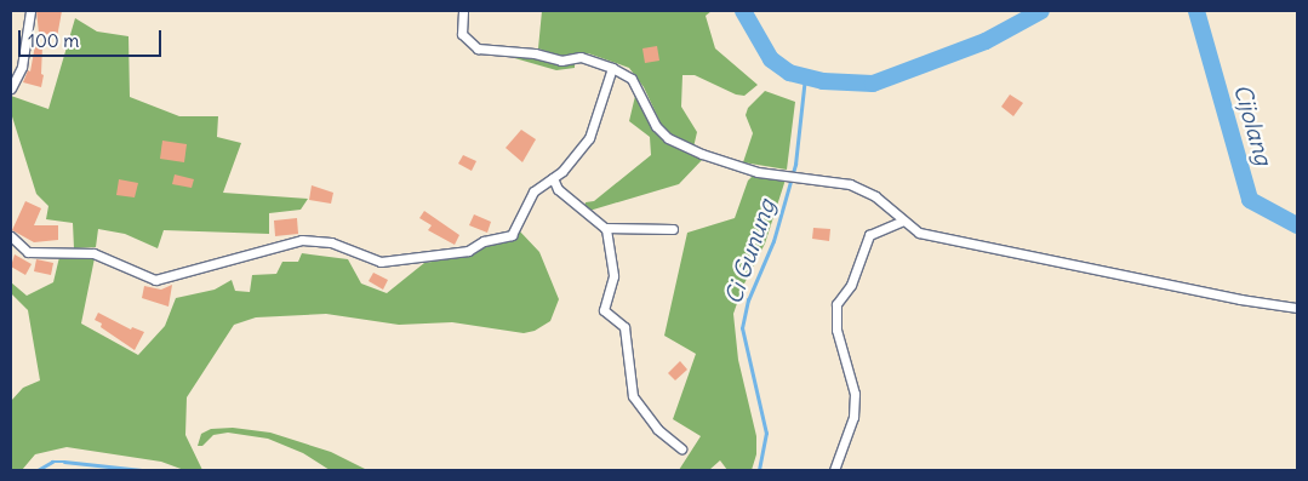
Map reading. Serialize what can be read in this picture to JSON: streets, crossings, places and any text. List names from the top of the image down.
{
  "water": ["Cijolang", "Ci Gunung"],
  "scale_bar": "100 m"
}
